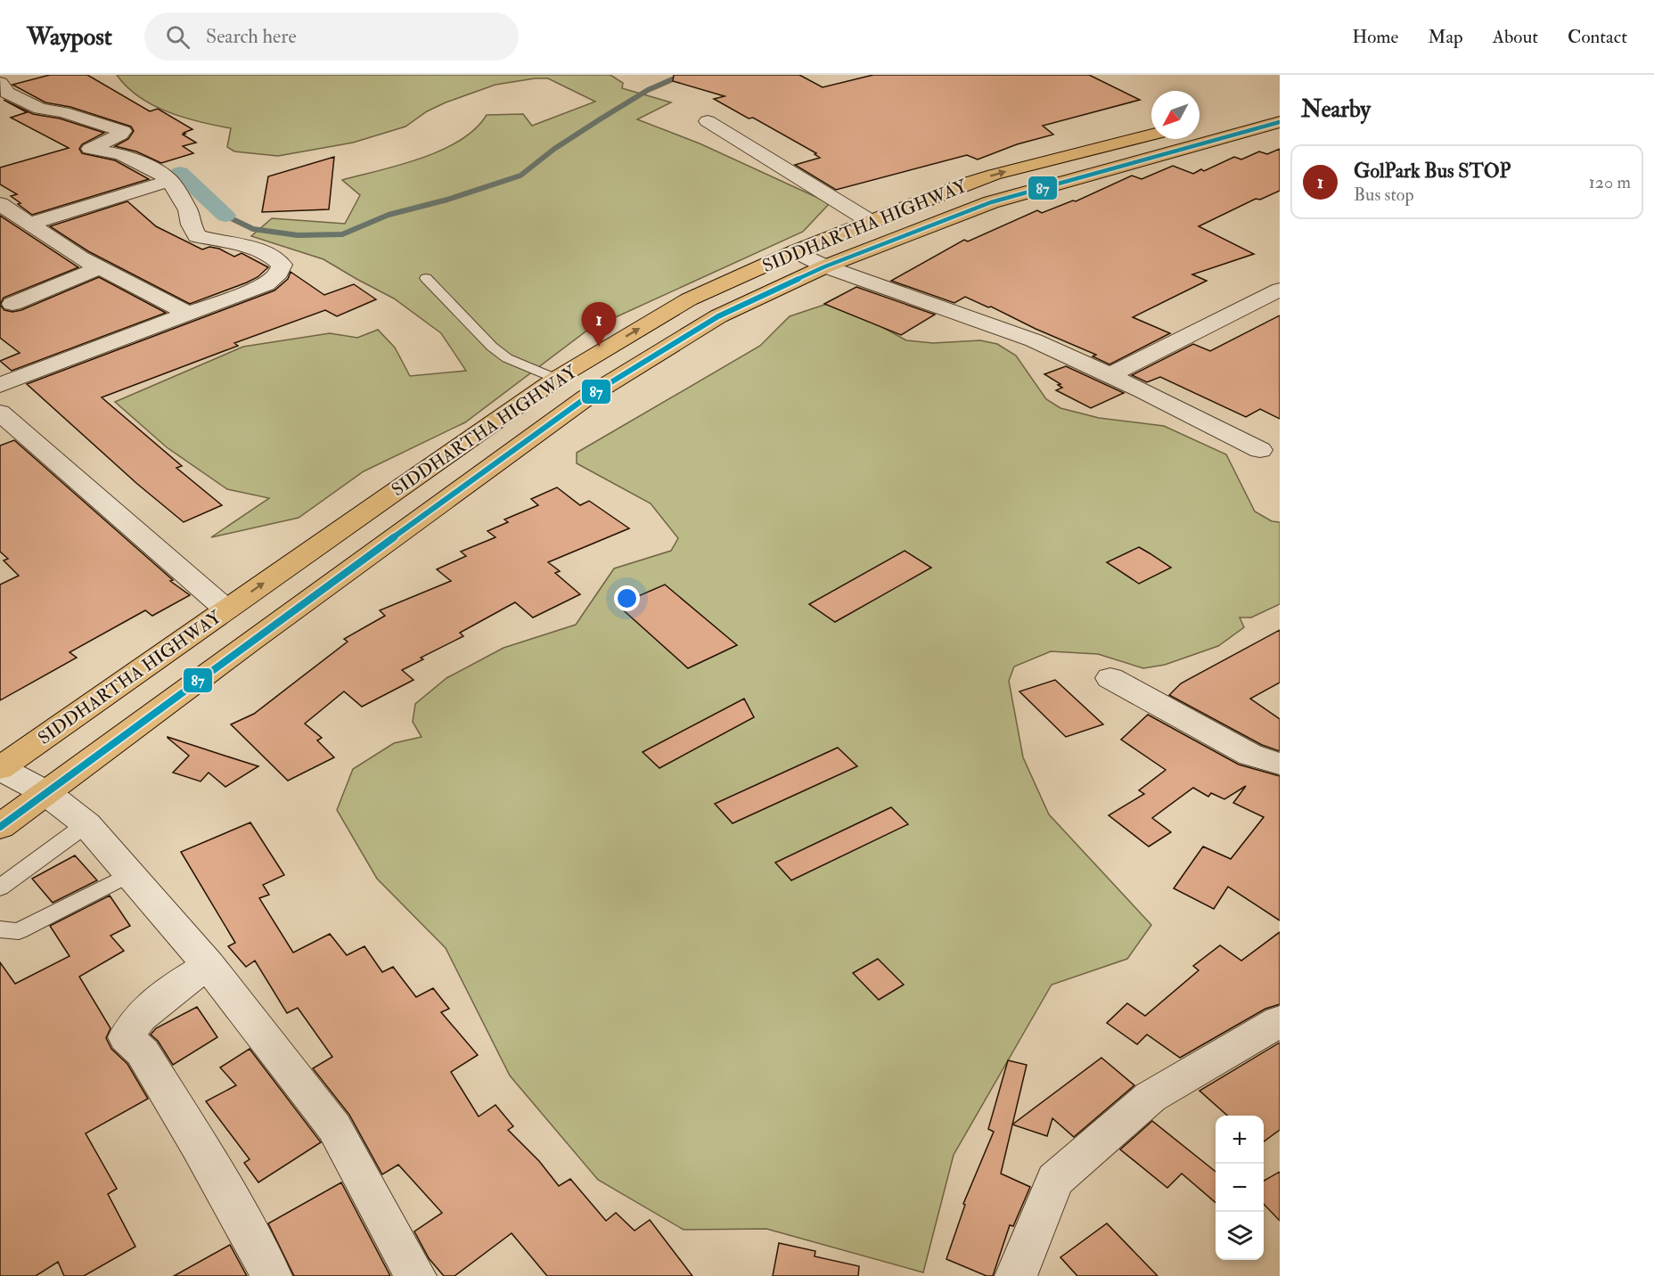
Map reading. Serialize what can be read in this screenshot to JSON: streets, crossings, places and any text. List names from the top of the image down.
{
  "streets": {
    "highway": ["SIDDHARTHA HIGHWAY"]
  },
  "lines": ["transit line 87"],
  "north": "bottom left",
  "page": {
    "header": "Waypost",
    "search": "Search here",
    "nav": [
      "Home",
      "Map",
      "About",
      "Contact"
    ],
    "heading": "Nearby",
    "list": [
      {
        "mark": "1",
        "name": "GolPark Bus STOP",
        "note": "Bus stop",
        "value": "120 m"
      }
    ],
    "pins": "1",
    "map_buttons": ["+", "−"]
  }
}
